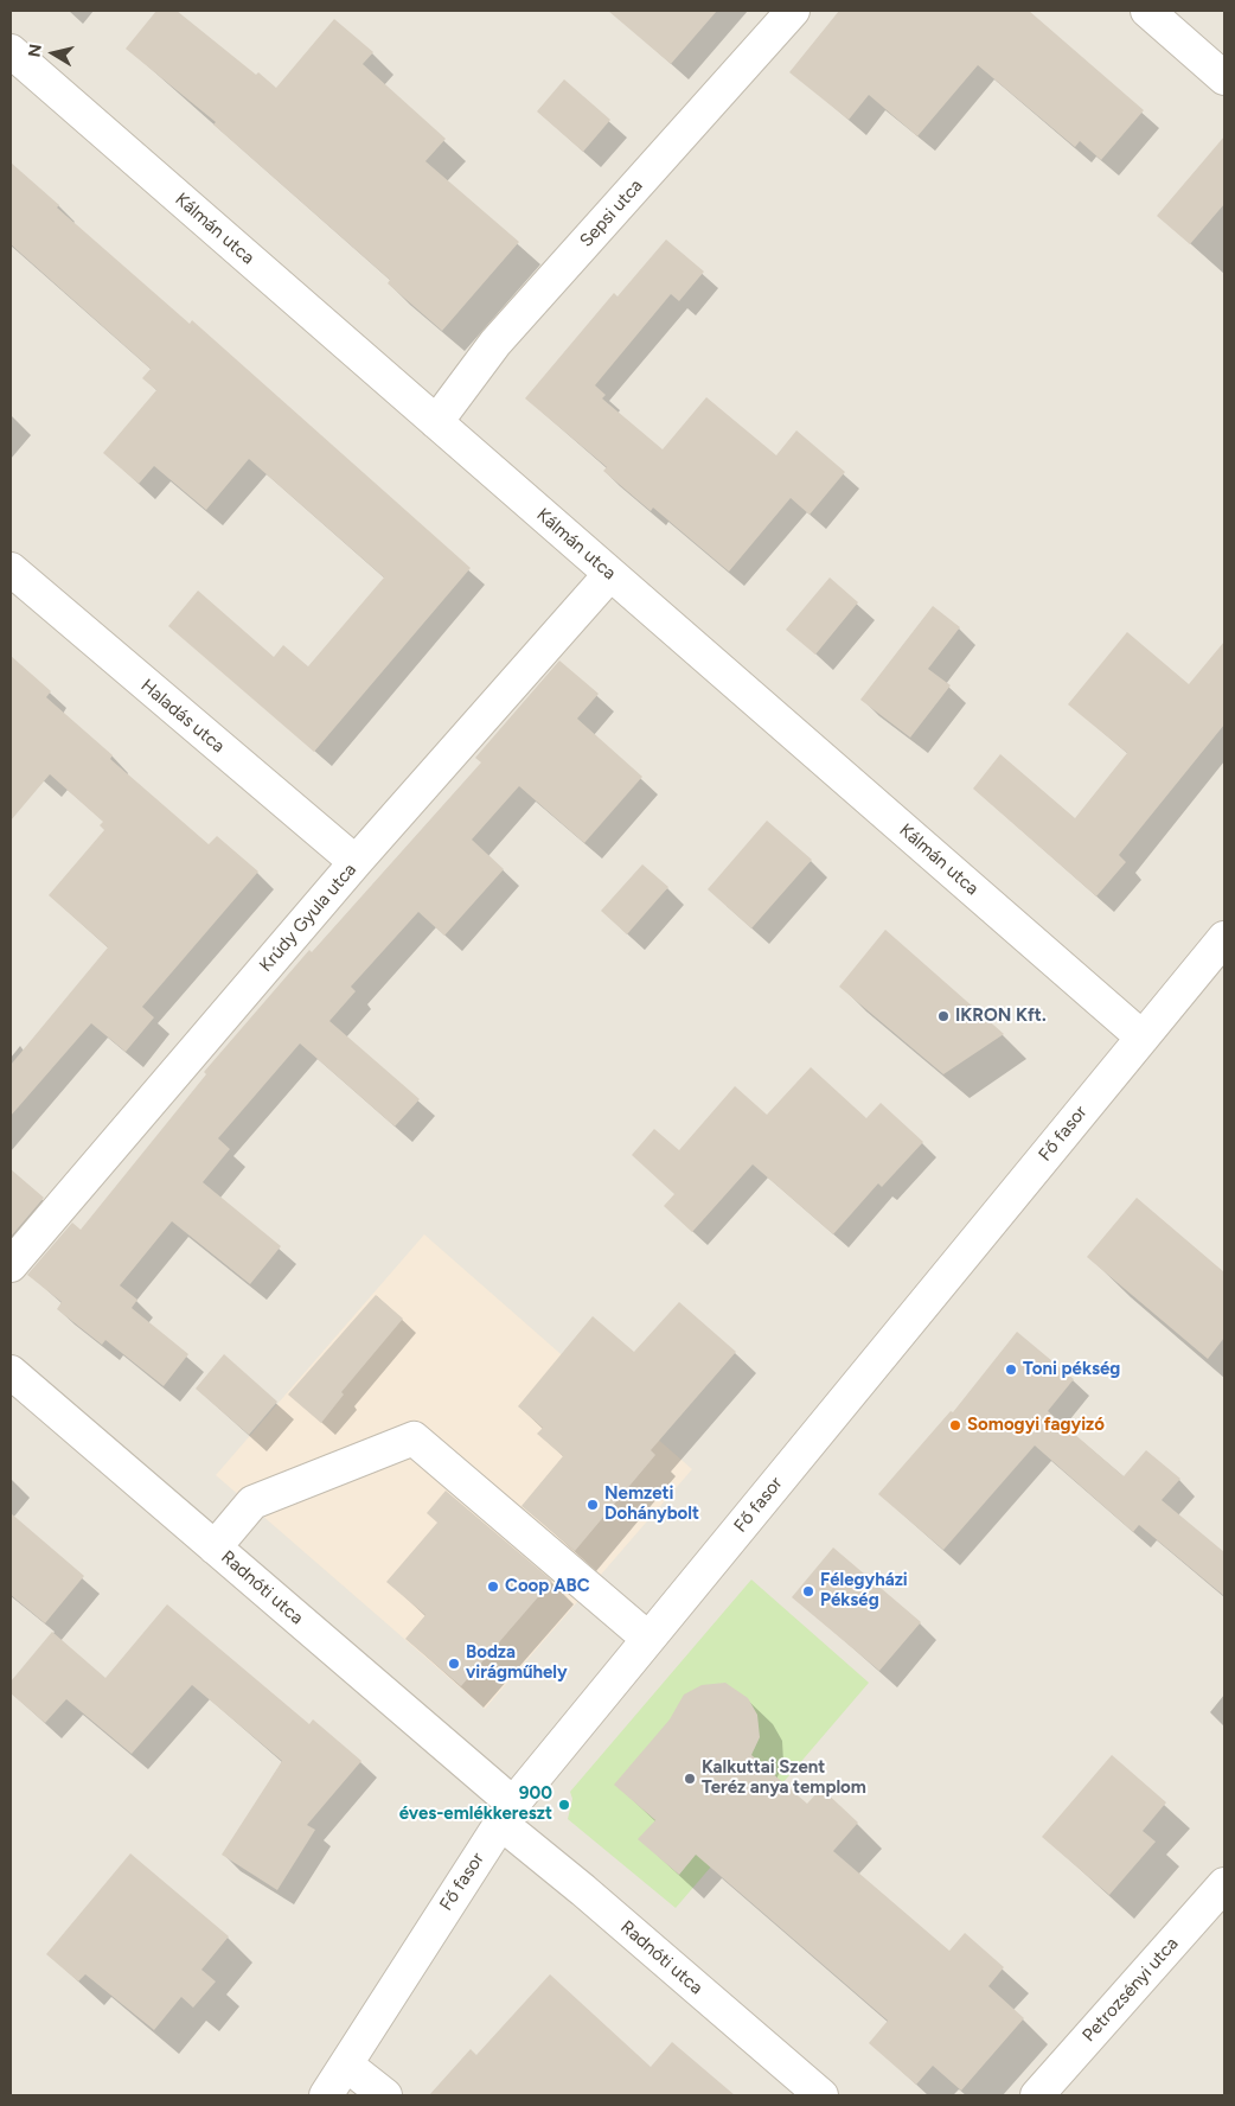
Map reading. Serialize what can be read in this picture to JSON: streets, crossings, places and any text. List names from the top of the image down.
{
  "streets": {
    "street": [
      "Sepsi utca",
      "Kálmán utca",
      "Haladás utca",
      "Krúdy Gyula utca",
      "Fő fasor",
      "Radnóti utca",
      "Petrozsényi utca"
    ]
  },
  "crossings": [
    ["Sepsi utca", "Kálmán utca"],
    ["Kálmán utca", "Krúdy Gyula utca"],
    ["Kálmán utca", "Fő fasor"],
    ["Haladás utca", "Krúdy Gyula utca"],
    ["Fő fasor", "Radnóti utca"]
  ],
  "places": [
    "IKRON Kft.",
    "Toni pékség",
    "Somogyi fagyizó",
    "Nemzeti Dohánybolt",
    "Coop ABC",
    "Félegyházi Pékség",
    "Bodza virágműhely",
    "Kalkuttai Szent Teréz anya templom",
    "900 éves-emlékkereszt"
  ],
  "north": "left"
}
